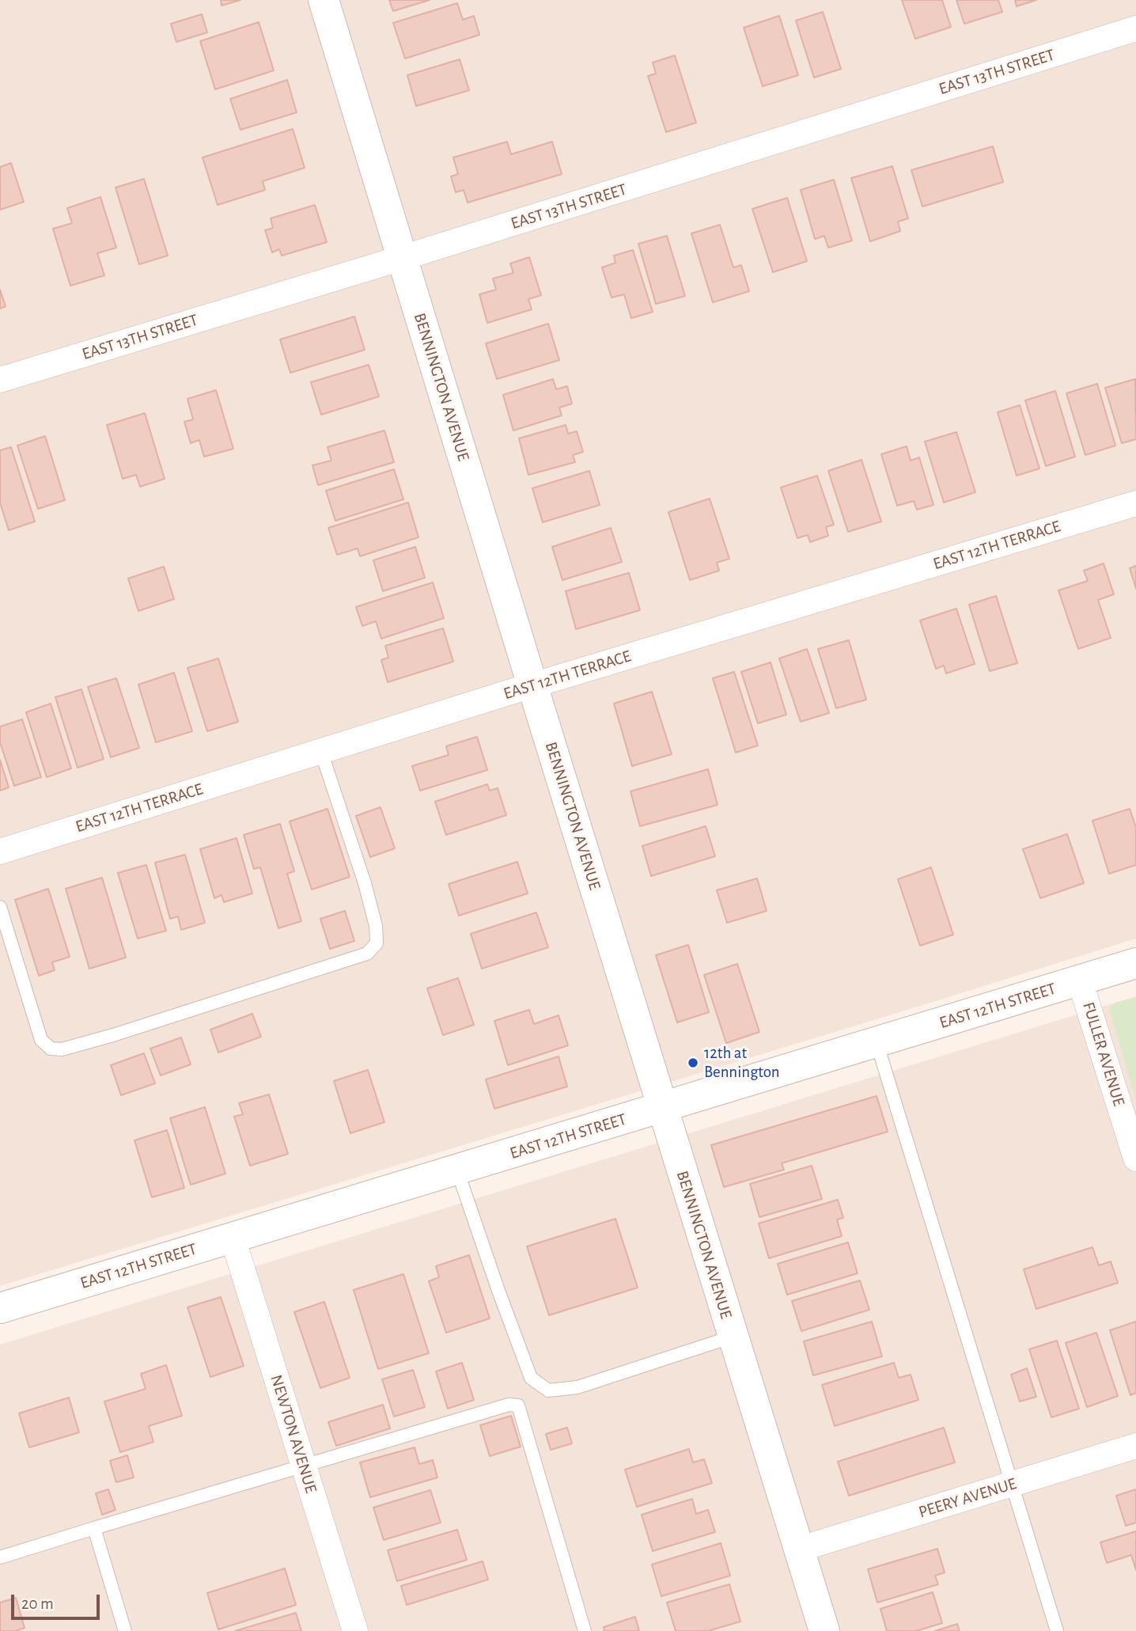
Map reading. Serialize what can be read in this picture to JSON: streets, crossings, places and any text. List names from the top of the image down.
{
  "streets": {
    "street": [
      "EAST 13TH STREET",
      "BENNINGTON AVENUE",
      "EAST 12TH TERRACE",
      "EAST 12TH STREET",
      "FULLER AVENUE",
      "NEWTON AVENUE",
      "PEERY AVENUE"
    ]
  },
  "crossings": [
    ["EAST 13TH STREET", "BENNINGTON AVENUE"],
    ["BENNINGTON AVENUE", "EAST 12TH TERRACE"],
    ["BENNINGTON AVENUE", "EAST 12TH STREET"],
    ["BENNINGTON AVENUE", "PEERY AVENUE"],
    ["EAST 12TH STREET", "FULLER AVENUE"],
    ["EAST 12TH STREET", "NEWTON AVENUE"]
  ],
  "places": ["12th at Bennington"],
  "scale_bar": "20 m"
}
